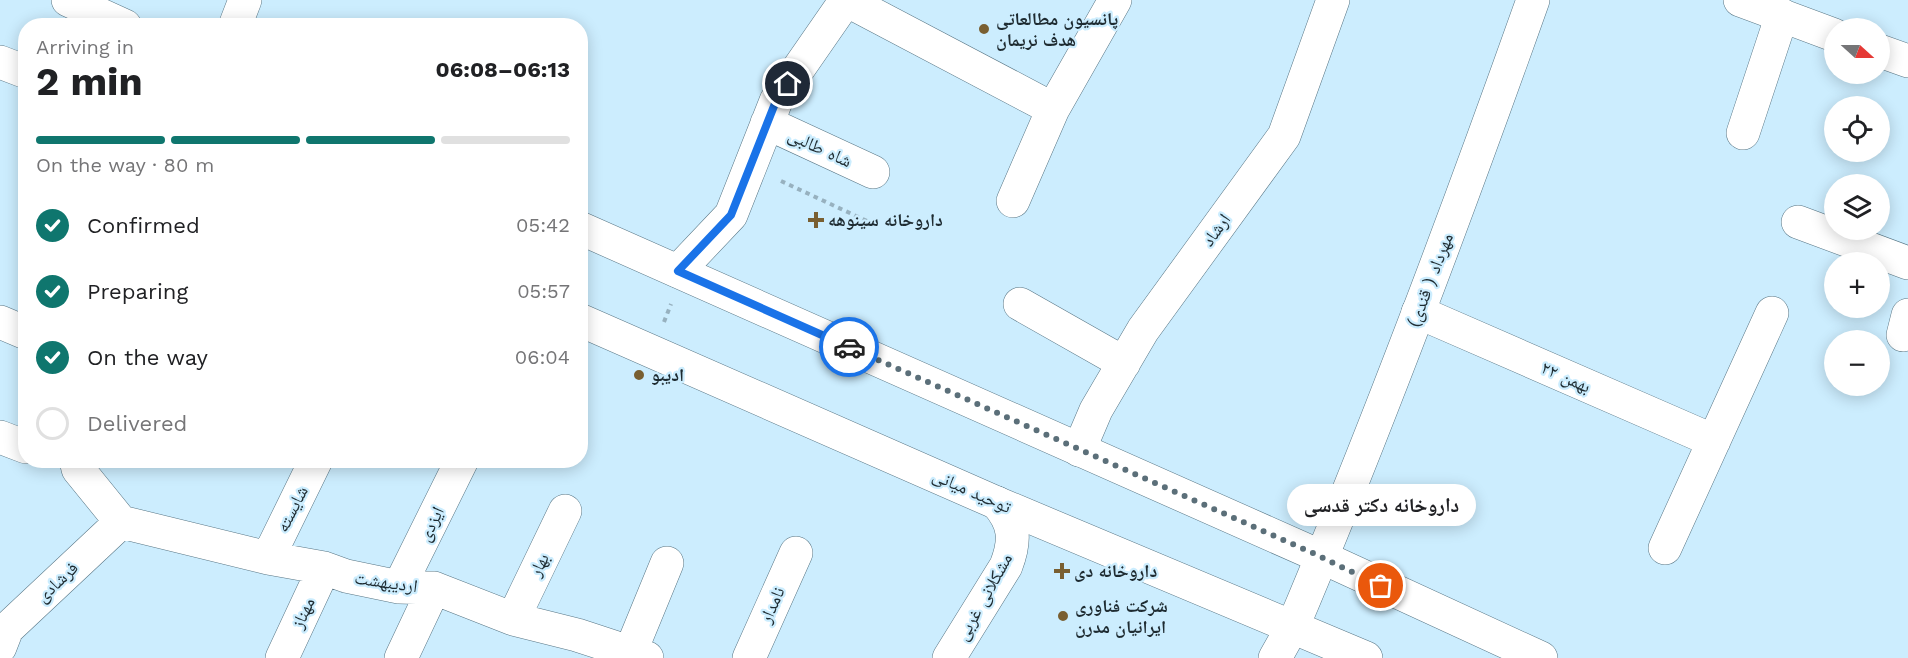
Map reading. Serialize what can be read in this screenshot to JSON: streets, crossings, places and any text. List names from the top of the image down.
{
  "streets": {
    "street": [
      "شاه طالبی",
      "ارشاد",
      "مهرداد ( قندی)",
      "۲۲ بهمن",
      "توحید میانی",
      "شایسته",
      "ایزدی",
      "بهار",
      "فرشادی",
      "اردیبهشت",
      "مشکلانی غربی",
      "نامدار",
      "مهناز"
    ]
  },
  "crossings": [
    ["مهرداد ( قندی)", "۲۲ بهمن"],
    ["مهرداد ( قندی)", "توحید میانی"],
    ["توحید میانی", "مشکلانی غربی"],
    ["شایسته", "اردیبهشت"],
    ["ایزدی", "اردیبهشت"],
    ["بهار", "اردیبهشت"],
    ["فرشادی", "اردیبهشت"],
    ["اردیبهشت", "مهناز"]
  ],
  "places": {
    "other": [
      "پانسیون مطالعاتی هدف نریمان",
      "ادیبو",
      "داروخانه دکتر قدسی",
      "شرکت فناوری ایرانیان مدرن"
    ],
    "health": ["داروخانه سینوهه", "داروخانه دی"]
  },
  "north": "right",
  "page": {
    "map_buttons": ["+", "−"],
    "heading": ["2 min", "Arriving in", "06:08–06:13"],
    "bar": "On the way · 80 m",
    "list": [
      ["Confirmed", "05:42"],
      ["Preparing", "05:57"],
      ["On the way", "06:04"],
      "Delivered"
    ],
    "bubble": "داروخانه دکتر قدسی"
  }
}
